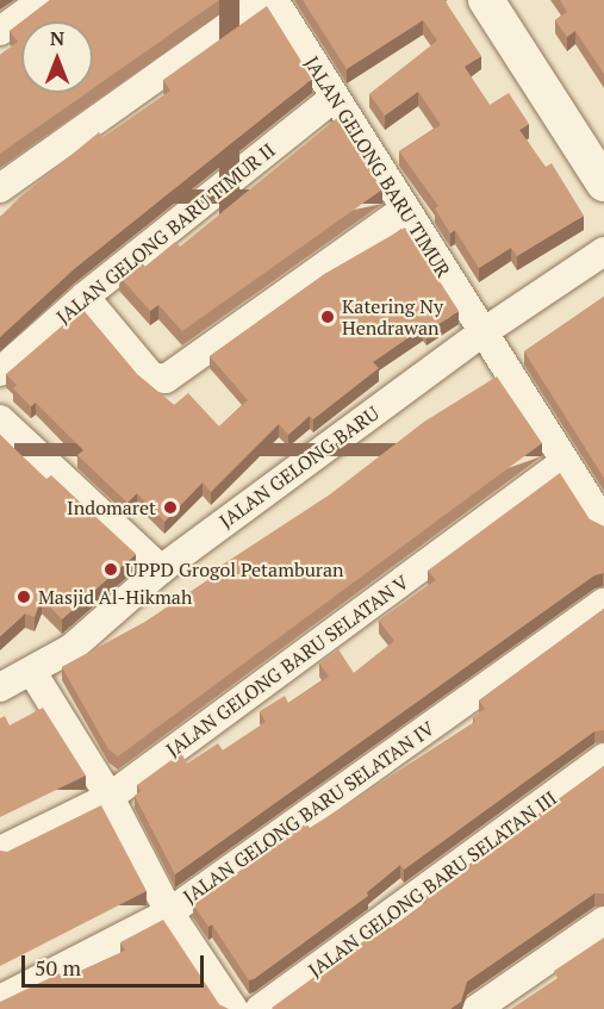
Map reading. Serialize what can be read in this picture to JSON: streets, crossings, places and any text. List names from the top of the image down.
{
  "streets": {
    "street": [
      "JALAN GELONG BARU TIMUR",
      "JALAN GELONG BARU TIMUR II",
      "JALAN GELONG BARU",
      "JALAN GELONG BARU SELATAN V",
      "JALAN GELONG BARU SELATAN IV",
      "JALAN GELONG BARU SELATAN III"
    ]
  },
  "crossings": [
    ["JALAN GELONG BARU TIMUR", "JALAN GELONG BARU TIMUR II"],
    ["JALAN GELONG BARU TIMUR", "JALAN GELONG BARU"],
    ["JALAN GELONG BARU TIMUR", "JALAN GELONG BARU SELATAN V"]
  ],
  "places": [
    "Katering Ny Hendrawan",
    "Indomaret",
    "UPPD Grogol Petamburan",
    "Masjid Al-Hikmah"
  ],
  "scale_bar": "50 m",
  "north": "top"
}
